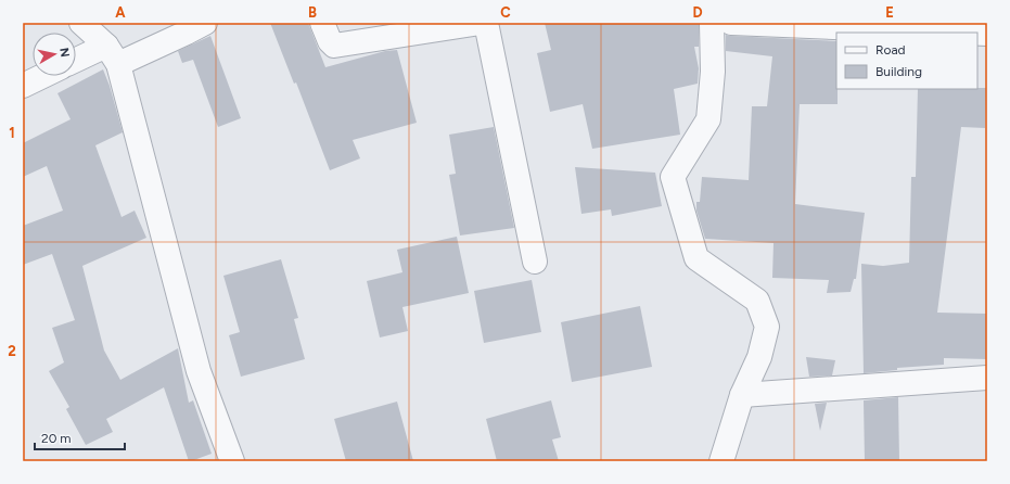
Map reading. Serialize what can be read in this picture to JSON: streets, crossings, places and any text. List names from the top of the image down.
{
  "legend": ["Road", "Building"],
  "scale_bar": "20 m",
  "north": "right",
  "grid": {
    "columns": [
      "A",
      "B",
      "C",
      "D",
      "E"
    ],
    "rows": ["1", "2"]
  }
}
